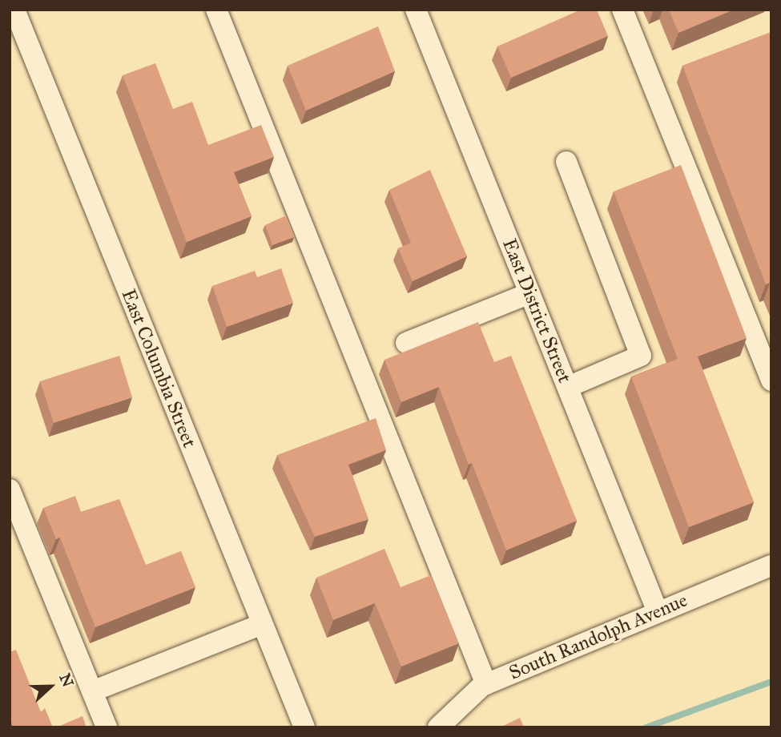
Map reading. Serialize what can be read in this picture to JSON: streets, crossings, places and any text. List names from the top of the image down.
{
  "streets": {
    "street": ["East District Street", "East Columbia Street", "South Randolph Avenue"]
  },
  "crossings": [
    ["East District Street", "South Randolph Avenue"]
  ],
  "north": "right"
}
